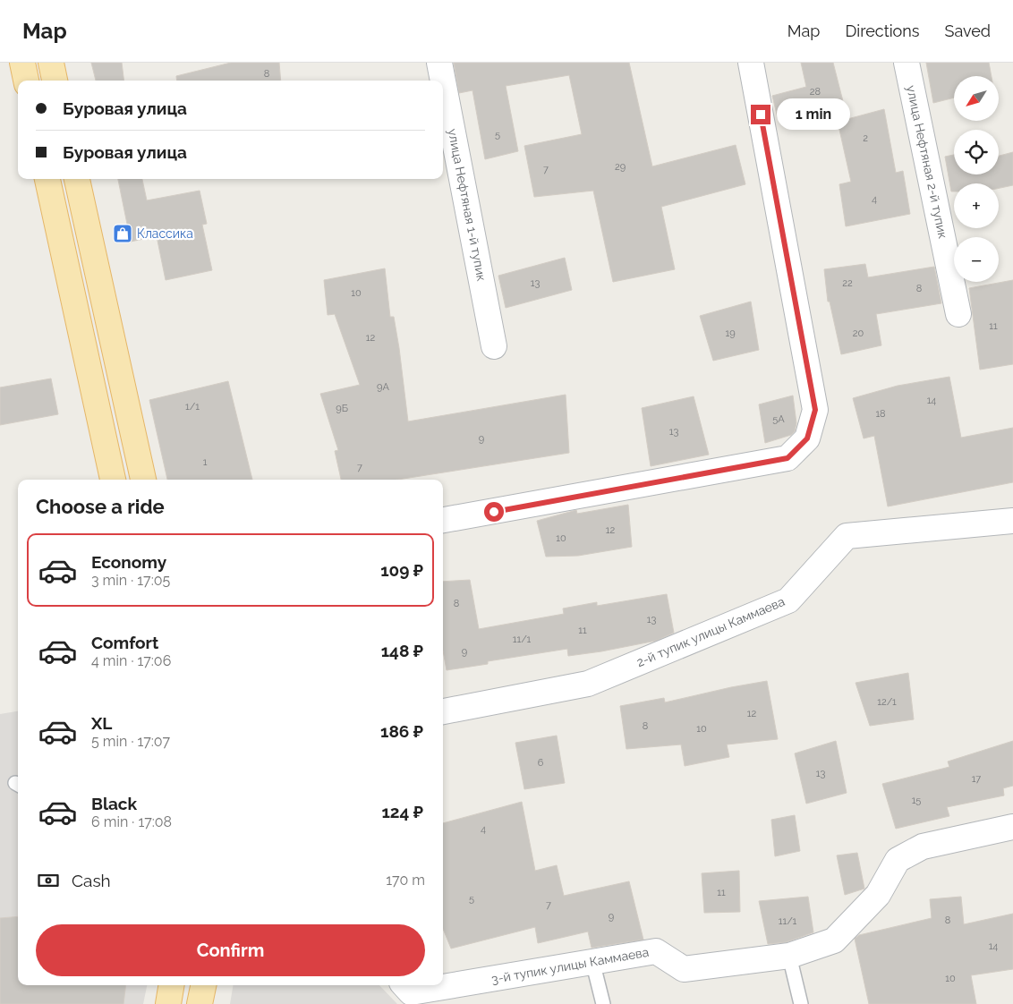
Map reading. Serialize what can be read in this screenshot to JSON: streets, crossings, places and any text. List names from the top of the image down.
{
  "streets": {
    "street": [
      "улица Нефтяная 2-й тупик",
      "улица Нефтяная 1-й тупик",
      "2-й тупик улицы Каммаева",
      "3-й тупик улицы Каммаева"
    ]
  },
  "places": {
    "shop": ["Классика"]
  },
  "house_numbers": [
    "8",
    "28",
    "5",
    "2",
    "29",
    "7",
    "4",
    "13",
    "22",
    "8",
    "10",
    "11",
    "19",
    "20",
    "12",
    "9А",
    "14",
    "1/1",
    "9Б",
    "18",
    "5А",
    "13",
    "9",
    "1",
    "7",
    "12",
    "10",
    "8",
    "13",
    "11",
    "11/1",
    "9",
    "12/1",
    "12",
    "8",
    "10",
    "6",
    "13",
    "17",
    "15",
    "4",
    "11",
    "5",
    "7",
    "9",
    "8",
    "11/1",
    "14",
    "10"
  ],
  "north": "bottom left",
  "page": {
    "header": "Map",
    "nav": ["Map", "Directions", "Saved"],
    "map_buttons": ["+", "−"],
    "banner": ["Буровая улица", "Буровая улица"],
    "bubble": "1 min",
    "heading": "Choose a ride",
    "list": [
      {
        "name": "Economy",
        "note": "3 min · 17:05",
        "value": "109 ₽"
      },
      {
        "name": "Comfort",
        "note": "4 min · 17:06",
        "value": "148 ₽"
      },
      {
        "name": "XL",
        "note": "5 min · 17:07",
        "value": "186 ₽"
      },
      {
        "name": "Black",
        "note": "6 min · 17:08",
        "value": "124 ₽"
      }
    ],
    "pay": ["Cash", "170 m"],
    "buttons": "Confirm"
  }
}
